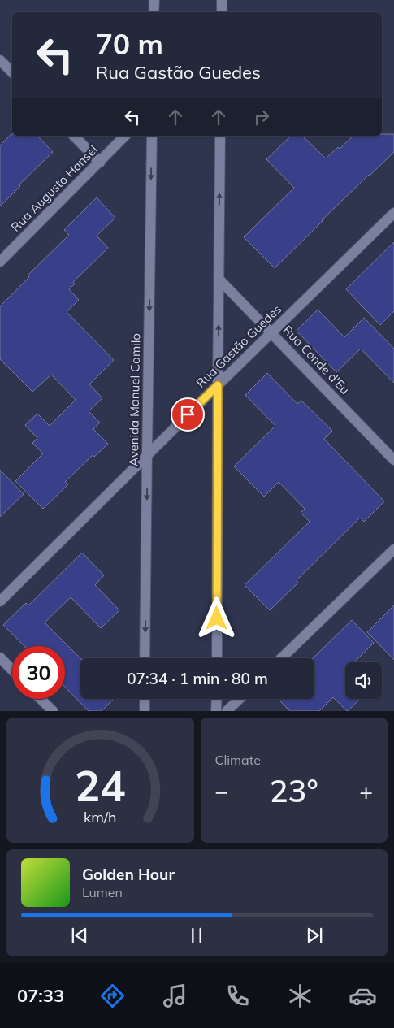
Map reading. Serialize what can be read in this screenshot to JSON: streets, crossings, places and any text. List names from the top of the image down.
{
  "streets": {
    "street": [
      "Rua Augusto Hansel",
      "Rua Gastão Guedes",
      "Rua Conde d'Eu",
      "Avenida Manuel Camilo"
    ]
  },
  "crossings": [
    ["Rua Gastão Guedes", "Rua Conde d'Eu"],
    ["Rua Gastão Guedes", "Avenida Manuel Camilo"]
  ],
  "page": {
    "turn": ["70 m", "Rua Gastão Guedes"],
    "limit": "30",
    "trip": "07:34 · 1 min · 80 m",
    "tile": "Climate",
    "heat": ["−", "23°", "+"],
    "song": ["Golden Hour", "Lumen"],
    "tabs": "07:33",
    "gauge": ["24", "km/h"]
  }
}
